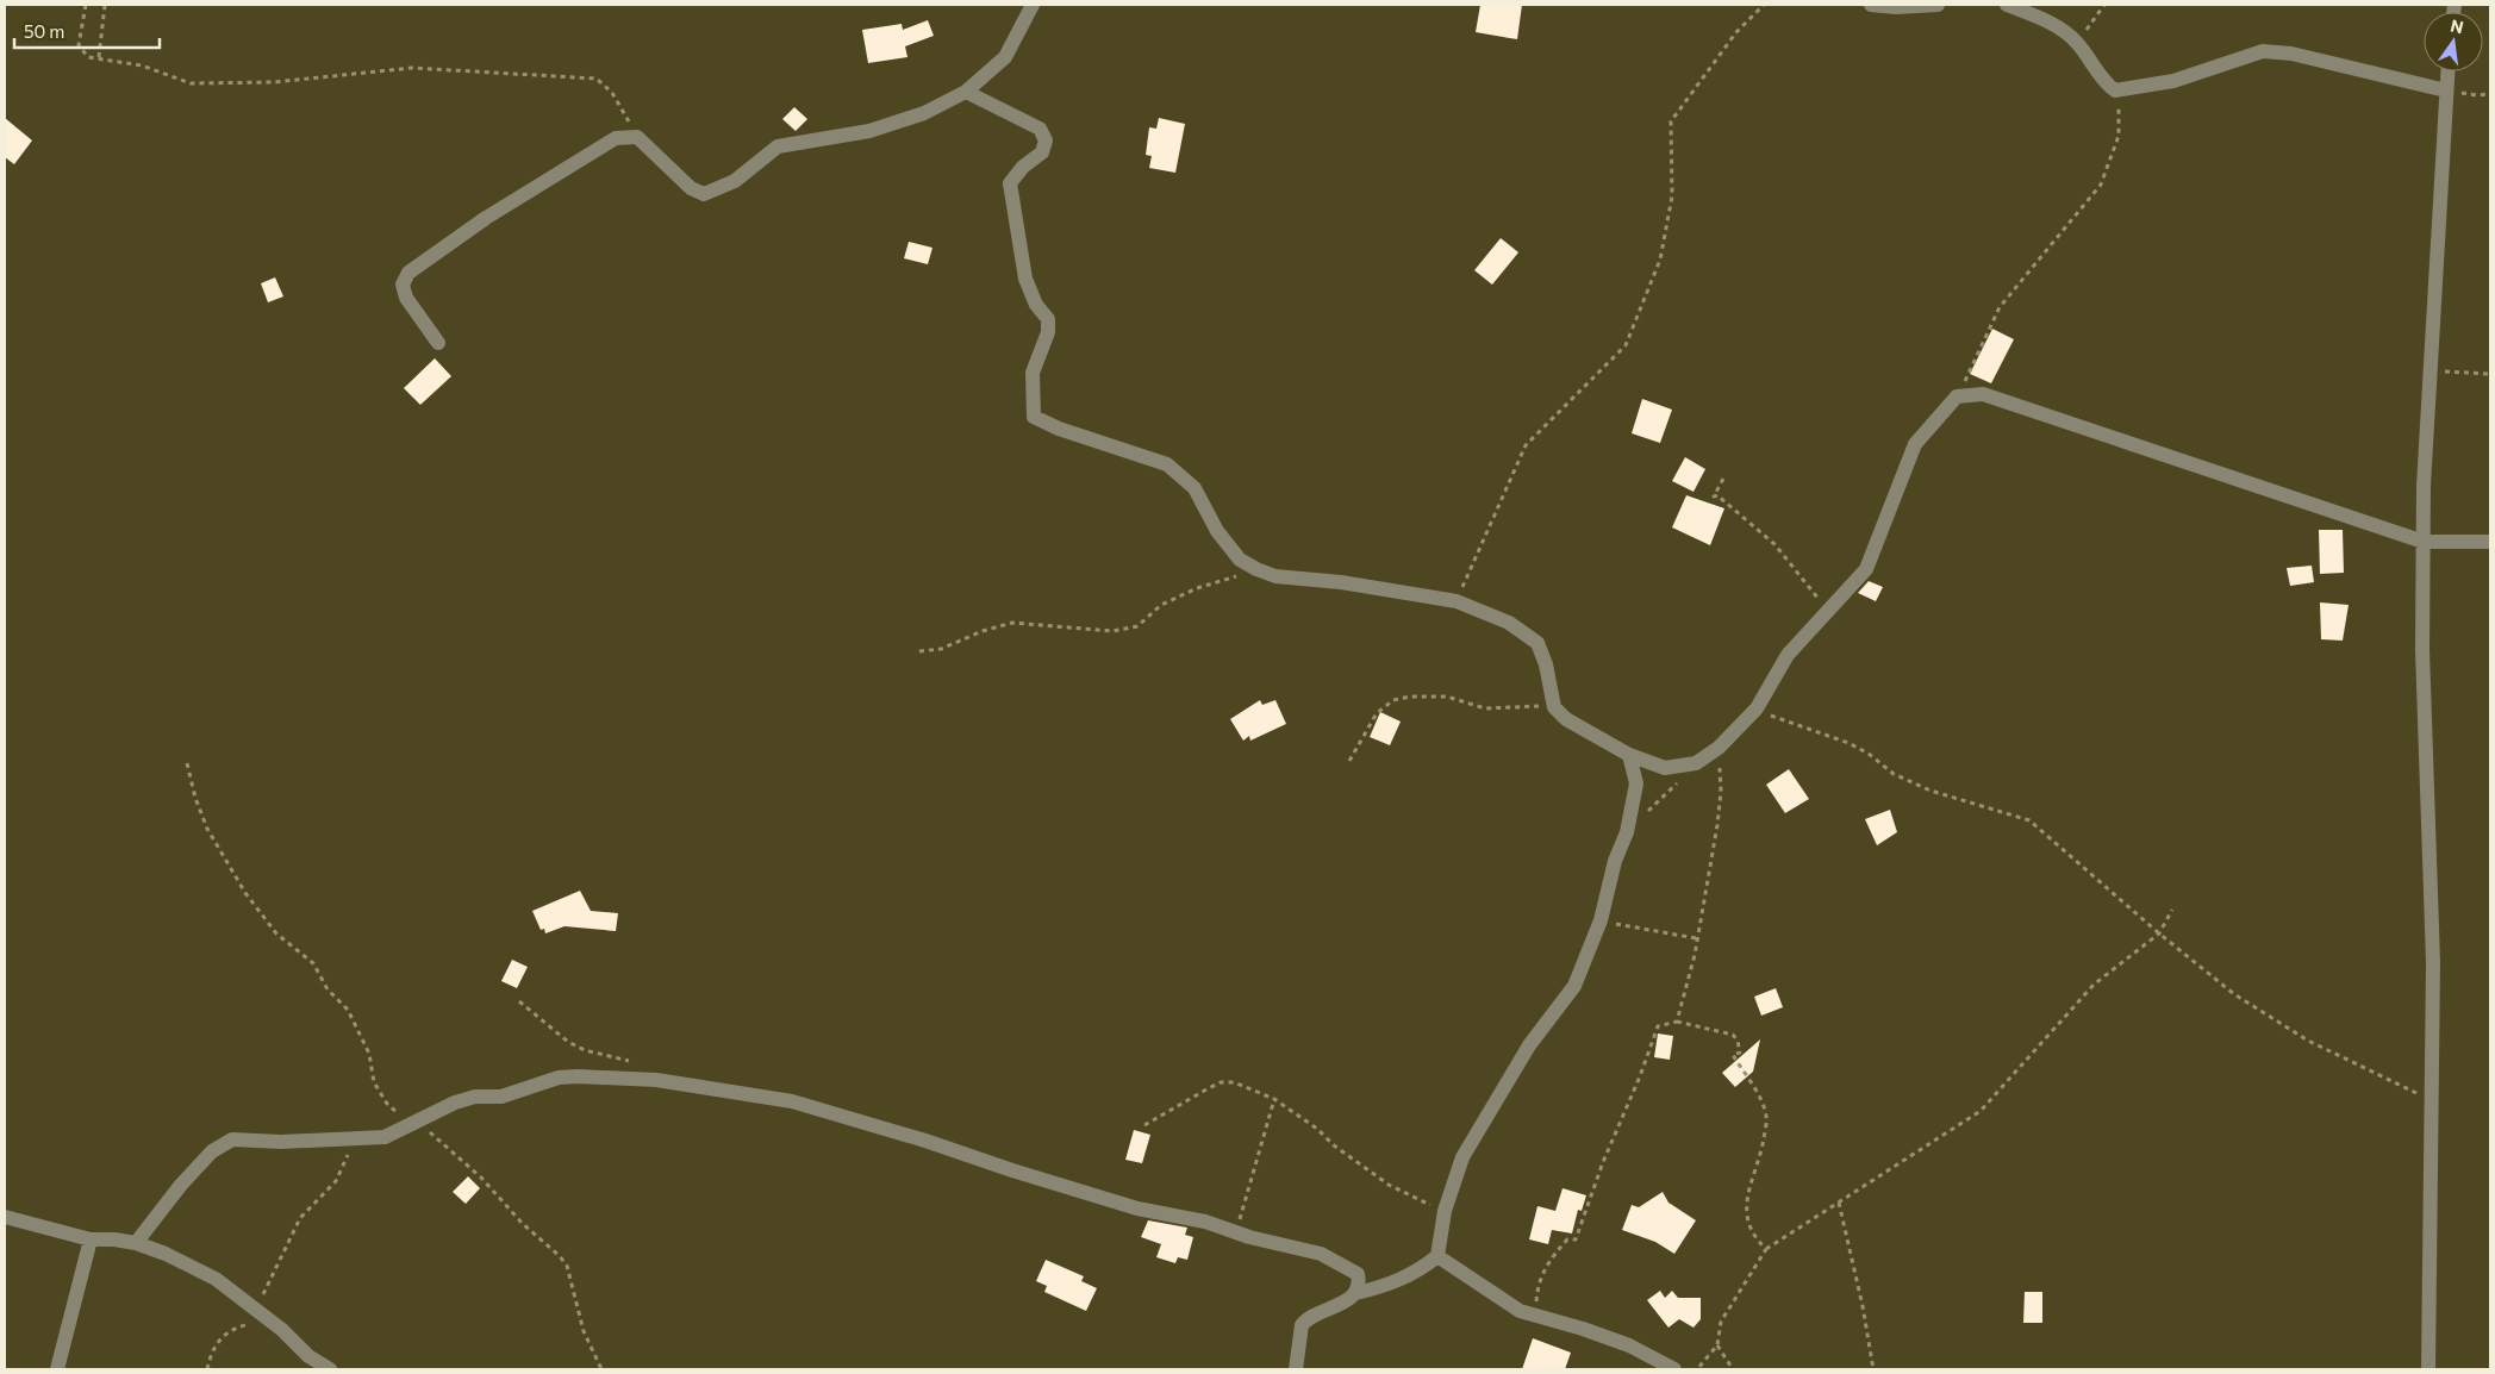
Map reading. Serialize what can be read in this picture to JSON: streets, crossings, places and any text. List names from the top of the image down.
{
  "scale_bar": "50 m",
  "north": "top"
}
